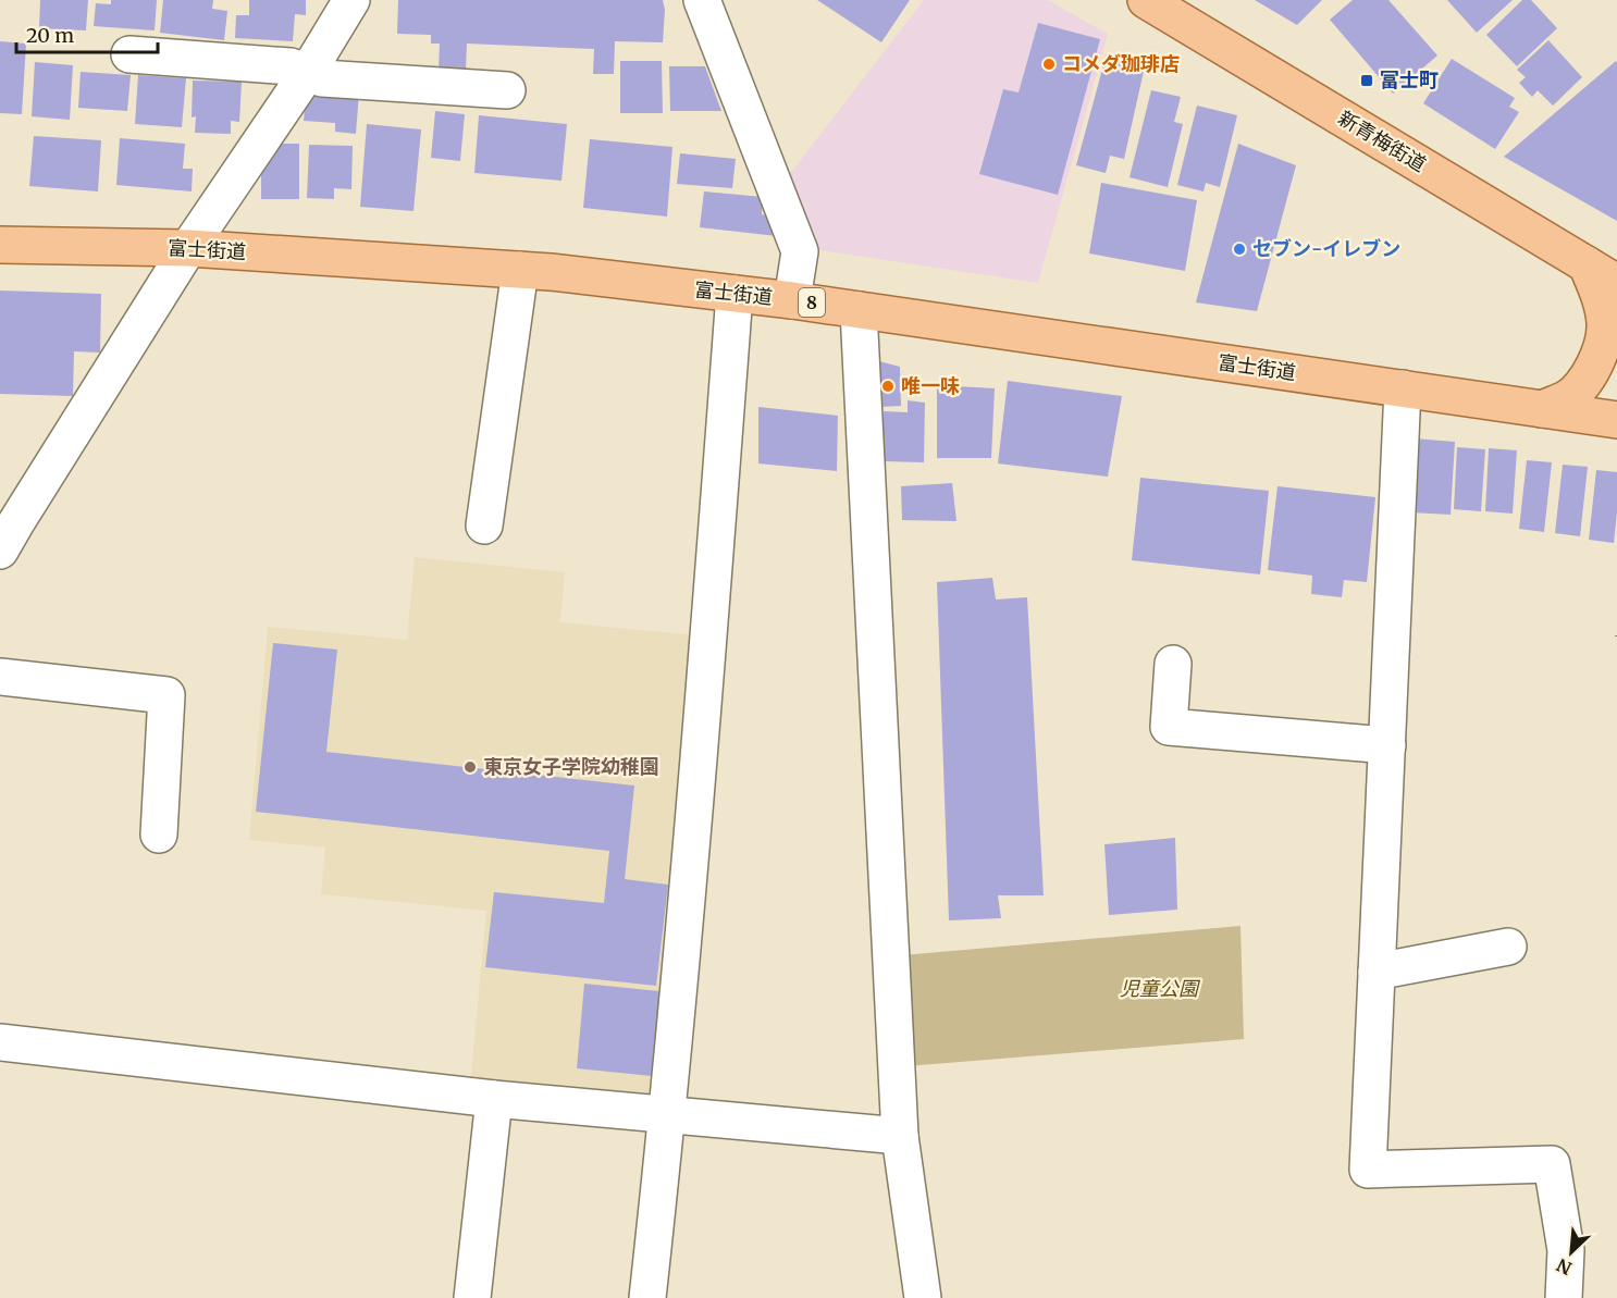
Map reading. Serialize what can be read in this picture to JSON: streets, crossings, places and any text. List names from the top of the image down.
{
  "streets": {
    "main road": ["新青梅街道", "富士街道", "8"]
  },
  "parks": ["児童公園"],
  "places": {
    "other": [
      "コメダ珈琲店",
      "セブン-イレブン",
      "唯一味",
      "東京女子学院幼稚園"
    ],
    "transit": ["富士町"]
  },
  "scale_bar": "20 m",
  "north": "bottom left"
}
